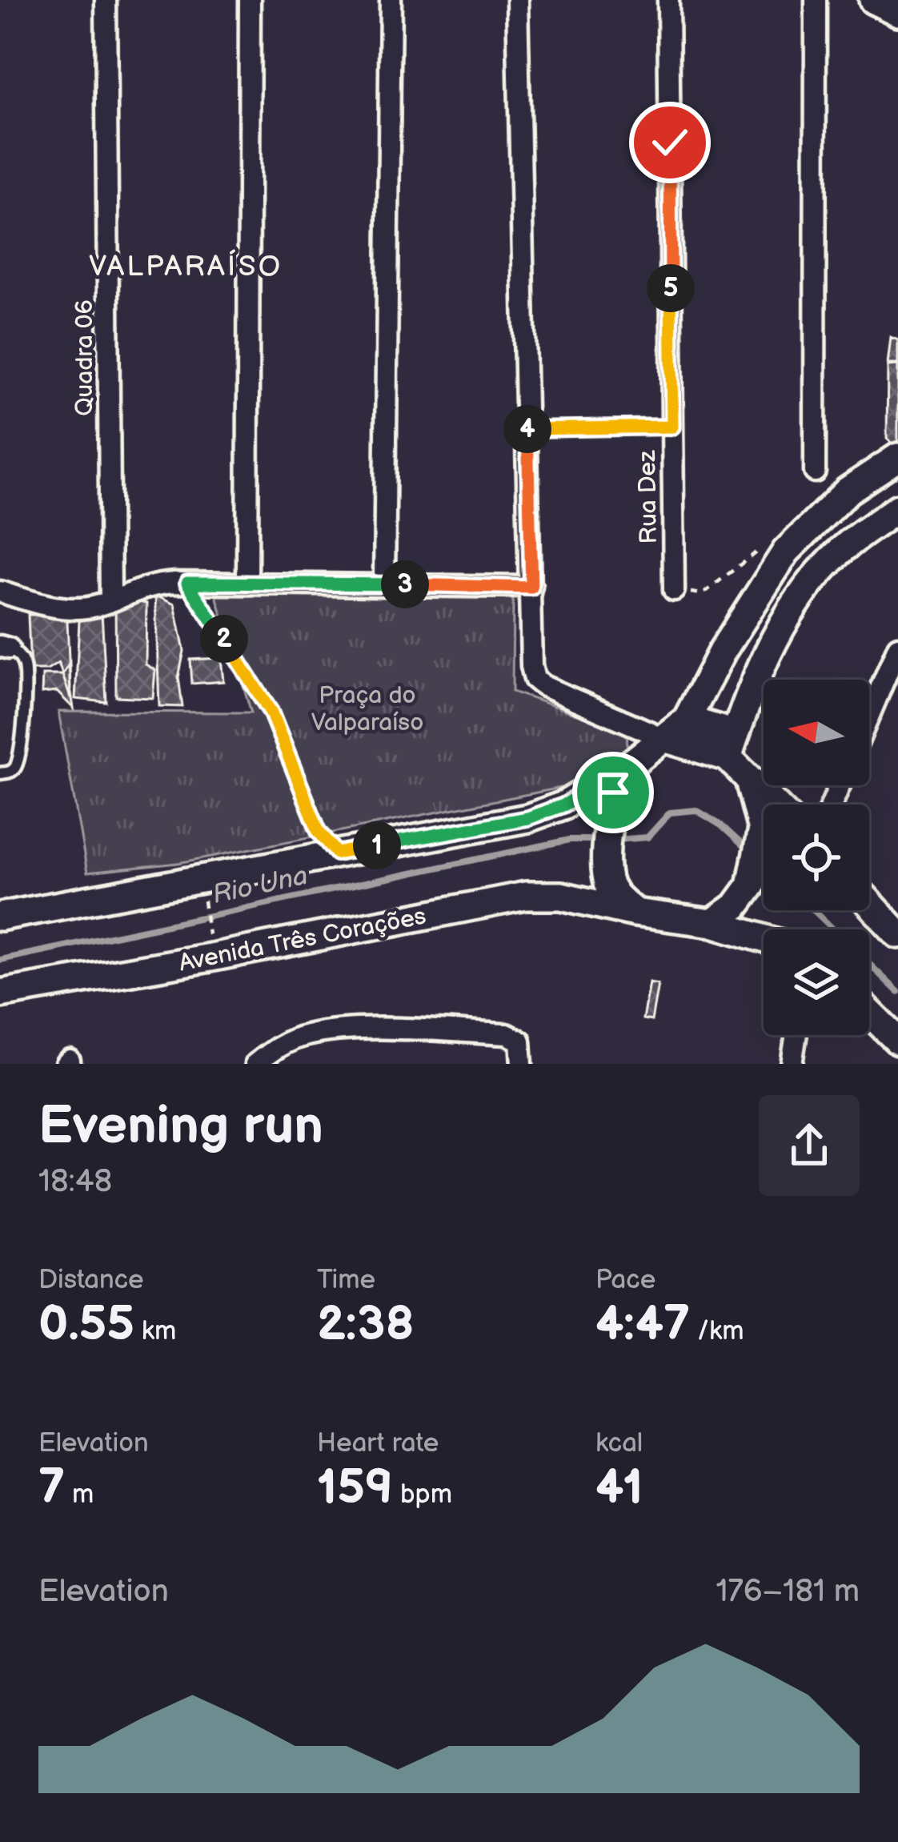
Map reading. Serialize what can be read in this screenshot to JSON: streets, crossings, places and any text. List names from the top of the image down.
{
  "streets": {
    "street": ["Quadra 06", "Rua Dez", "Avenida Três Corações"]
  },
  "districts": ["VALPARAÍSO"],
  "water": ["Rio Una"],
  "parks": ["Praça do Valparaíso"],
  "north": "left",
  "page": {
    "pins": [
      "5",
      "4",
      "3",
      "2",
      "1"
    ],
    "heading": ["Evening run", "18:48"],
    "stats": [
      ["Distance", "0.55 km"],
      ["Time", "2:38"],
      ["Pace", "4:47 /km"],
      ["Elevation", "7 m"],
      ["Heart rate", "159 bpm"],
      ["kcal", "41"]
    ],
    "chart": ["Elevation", "176–181 m"]
  }
}
